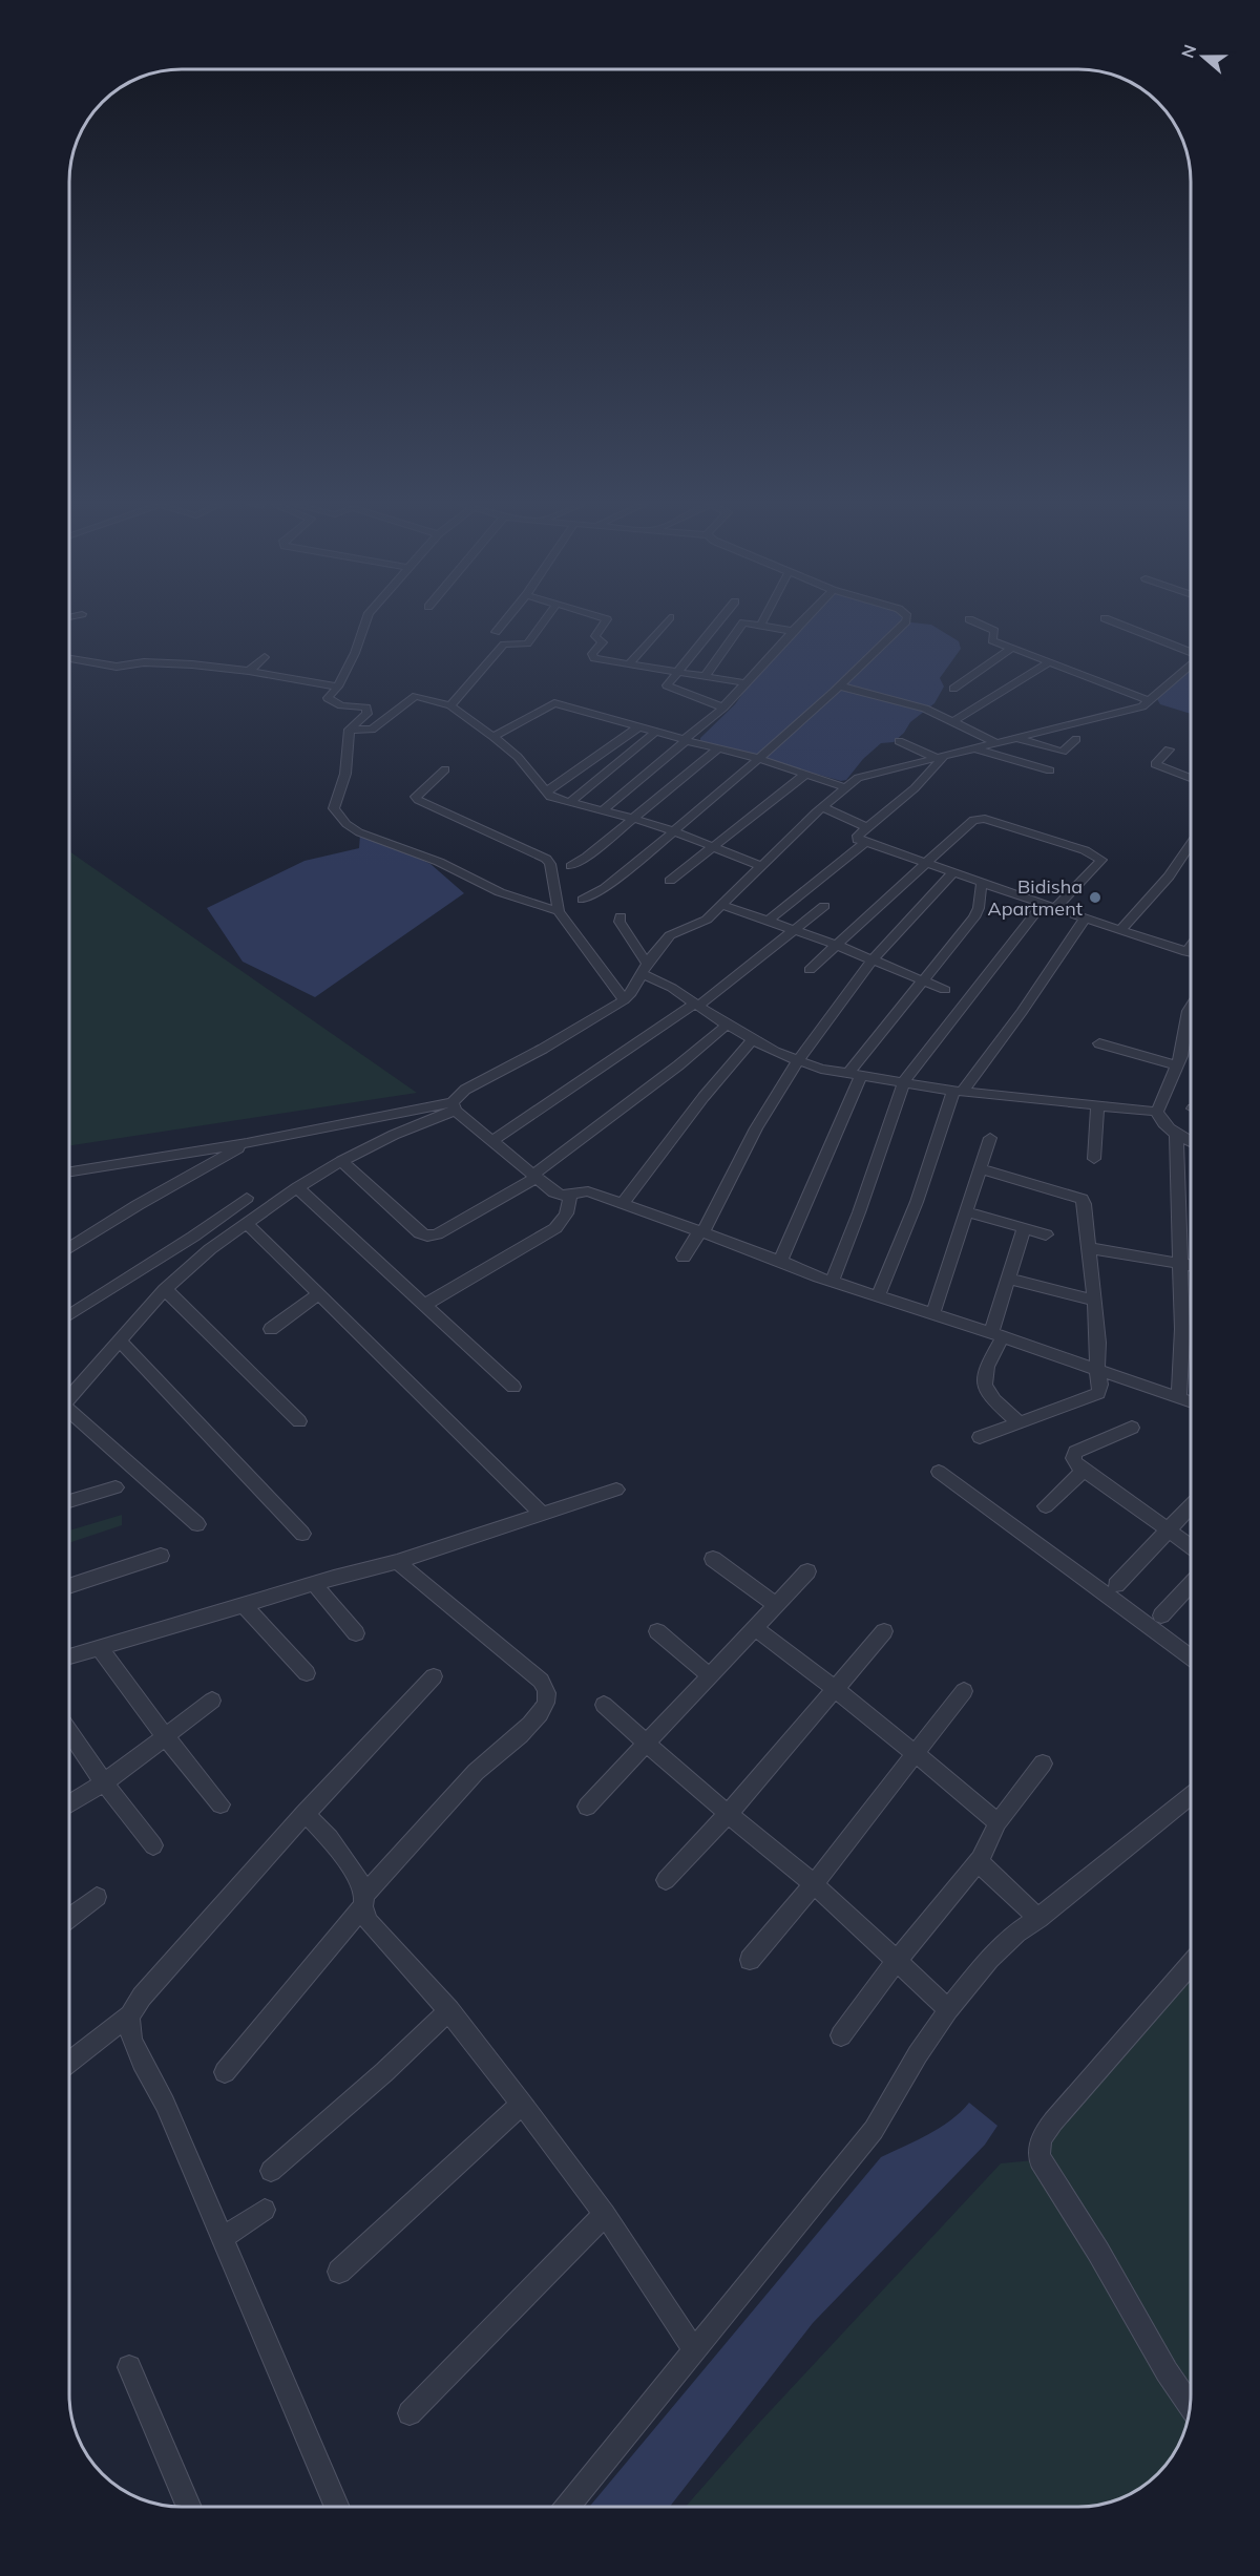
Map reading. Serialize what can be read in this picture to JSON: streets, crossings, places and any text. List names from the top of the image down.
{
  "places": ["Bidisha Apartment"],
  "north": "left"
}
